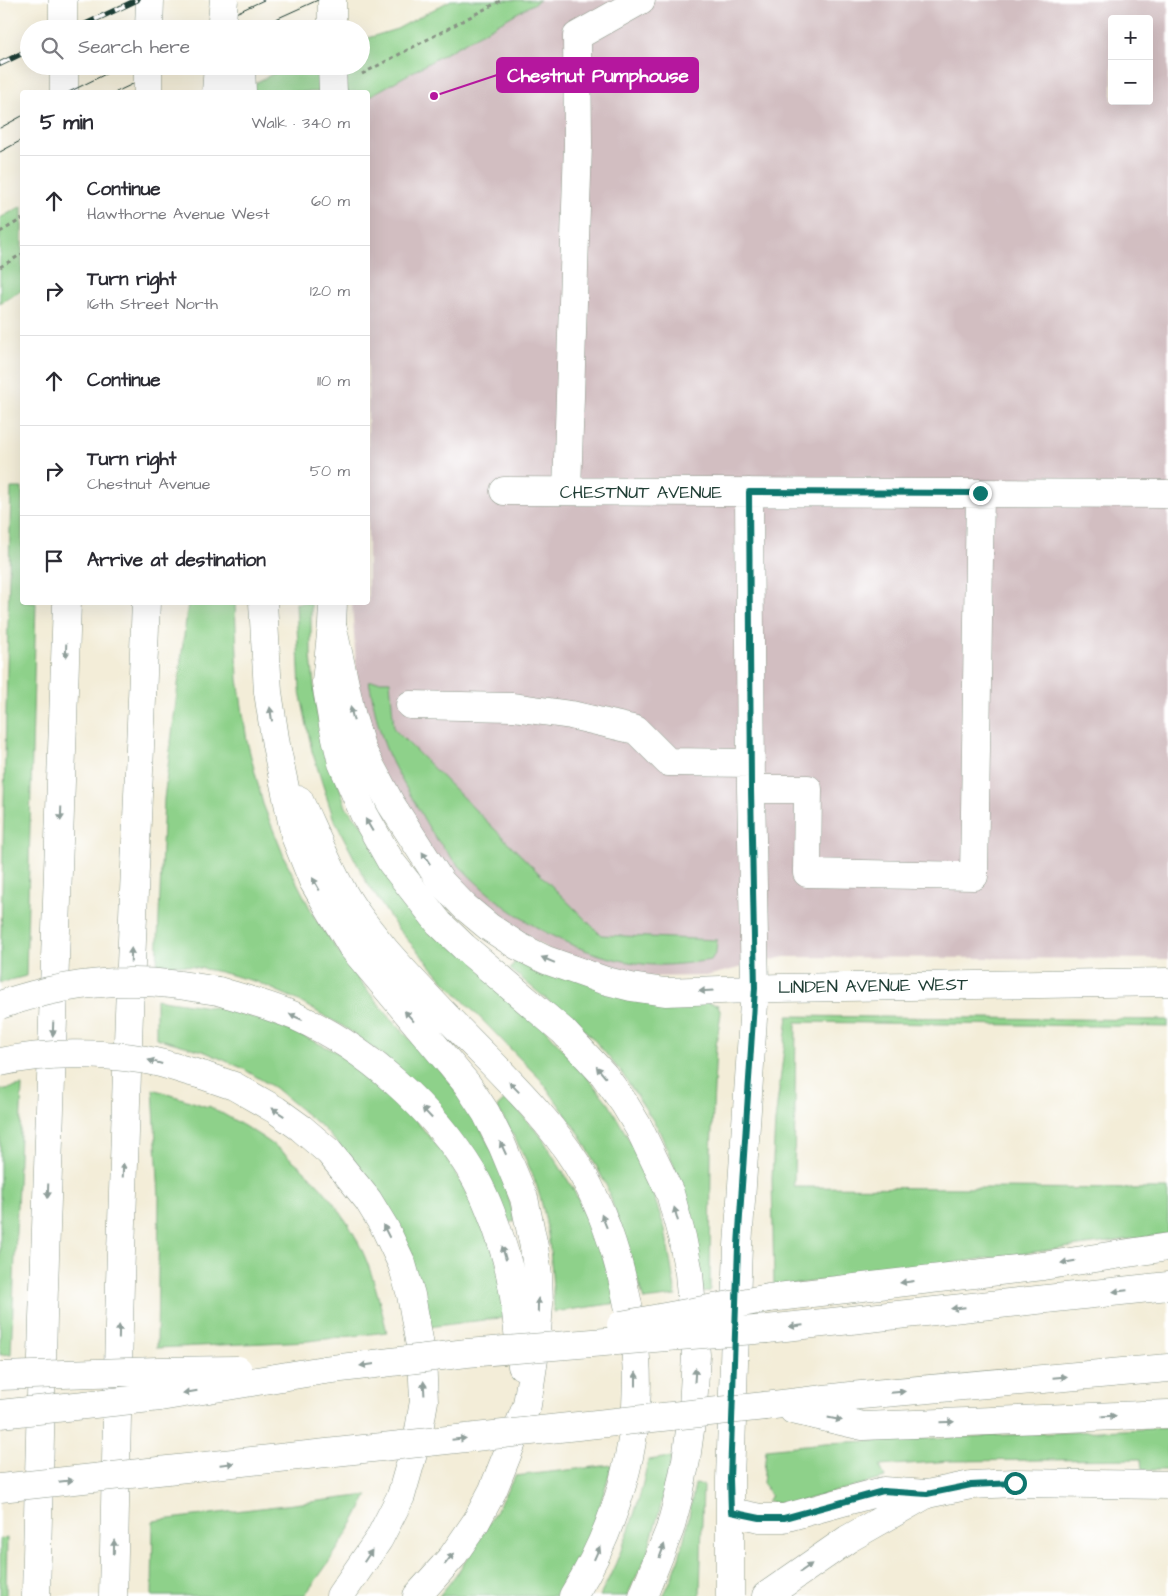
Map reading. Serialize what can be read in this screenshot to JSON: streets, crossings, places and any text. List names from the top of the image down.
{
  "streets": {
    "main road": ["CHESTNUT AVENUE", "LINDEN AVENUE WEST"]
  },
  "one_way": ["LINDEN AVENUE WEST"],
  "places": ["Chestnut Pumphouse"],
  "page": {
    "map_buttons": ["+", "−"],
    "search": "Search here",
    "heading": ["5 min", "Walk · 340 m"],
    "list": [
      ["Continue", "Hawthorne Avenue West", "60 m"],
      ["Turn right", "16th Street North", "120 m"],
      ["Continue", "110 m"],
      ["Turn right", "Chestnut Avenue", "50 m"],
      "Arrive at destination"
    ]
  }
}
